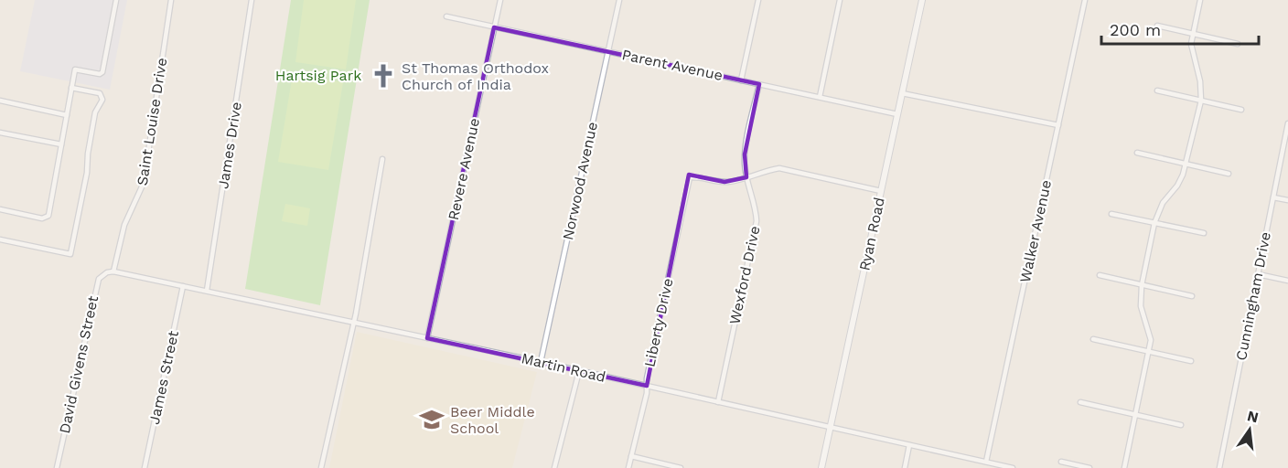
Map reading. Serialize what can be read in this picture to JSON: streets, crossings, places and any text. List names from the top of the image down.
{
  "streets": {
    "main road": ["Ryan Road"],
    "street": [
      "Parent Avenue",
      "Saint Louise Drive",
      "James Drive",
      "Revere Avenue",
      "Norwood Avenue",
      "Walker Avenue",
      "Wexford Drive",
      "Cunningham Drive",
      "Liberty Drive",
      "David Givens Street",
      "Martin Road",
      "James Street"
    ]
  },
  "crossings": [
    ["Parent Avenue", "Revere Avenue"],
    ["Parent Avenue", "Norwood Avenue"],
    ["Parent Avenue", "Ryan Road"],
    ["Parent Avenue", "Wexford Drive"],
    ["Saint Louise Drive", "David Givens Street"],
    ["Saint Louise Drive", "Martin Road"],
    ["James Drive", "Martin Road"],
    ["Revere Avenue", "Martin Road"],
    ["Norwood Avenue", "Martin Road"],
    ["Walker Avenue", "Martin Road"],
    ["Ryan Road", "Martin Road"],
    ["Wexford Drive", "Liberty Drive"],
    ["Wexford Drive", "Martin Road"],
    ["Liberty Drive", "Martin Road"],
    ["David Givens Street", "Martin Road"],
    ["Martin Road", "James Street"]
  ],
  "parks": ["Hartsig Park"],
  "places": {
    "church": ["St Thomas Orthodox Church of India"],
    "school or university": ["Beer Middle School"]
  },
  "scale_bar": "200 m",
  "north": "top"
}
